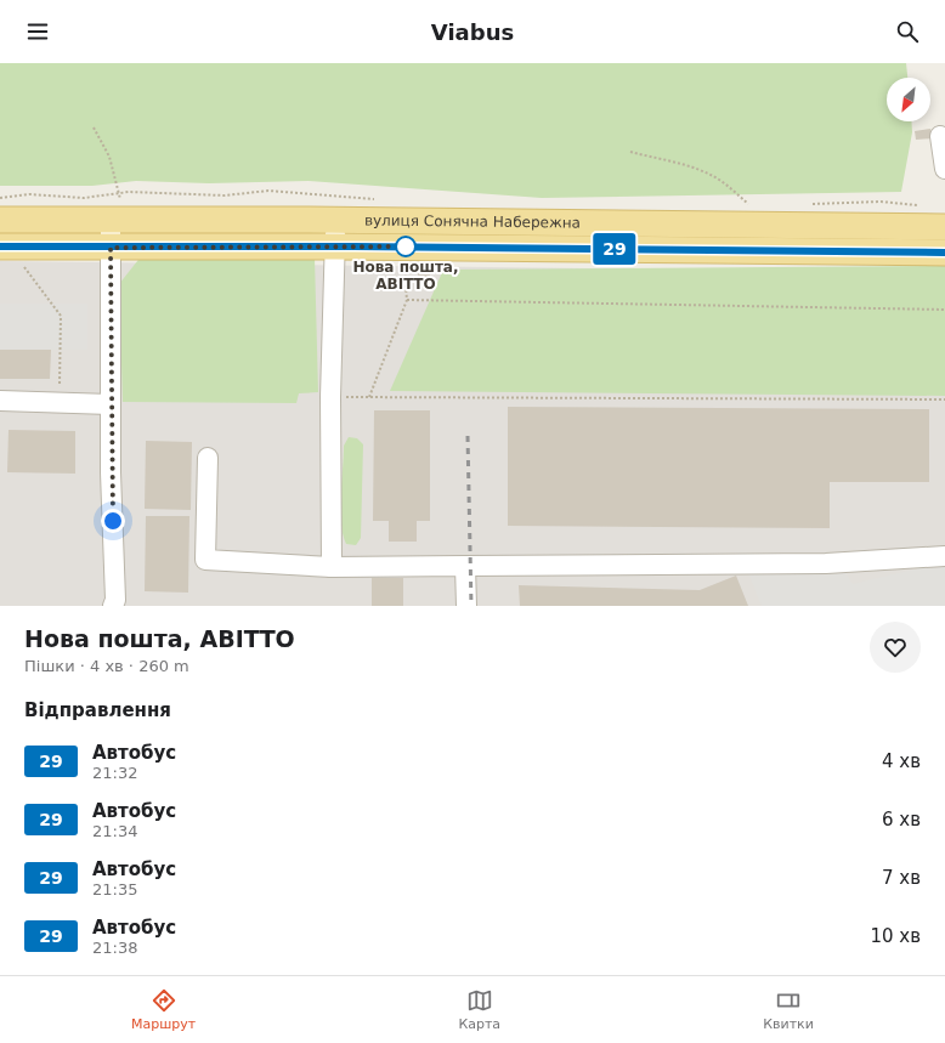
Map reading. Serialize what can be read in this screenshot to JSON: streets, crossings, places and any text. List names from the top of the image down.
{
  "streets": {
    "main road": ["вулиця Сонячна Набережна"]
  },
  "places": ["Нова пошта, АВІТТО"],
  "lines": ["bus line 29"],
  "north": "bottom left",
  "page": {
    "header": "Viabus",
    "on_map": "29",
    "heading": [
      ["Нова пошта, АВІТТО", "Пішки · 4 хв · 260 m"],
      "Відправлення"
    ],
    "list": [
      {
        "mark": "29",
        "name": "Автобус",
        "note": "21:32",
        "value": "4 хв"
      },
      {
        "mark": "29",
        "name": "Автобус",
        "note": "21:34",
        "value": "6 хв"
      },
      {
        "mark": "29",
        "name": "Автобус",
        "note": "21:35",
        "value": "7 хв"
      },
      {
        "mark": "29",
        "name": "Автобус",
        "note": "21:38",
        "value": "10 хв"
      }
    ],
    "tabs": ["Маршрут", "Карта", "Квитки"]
  }
}
